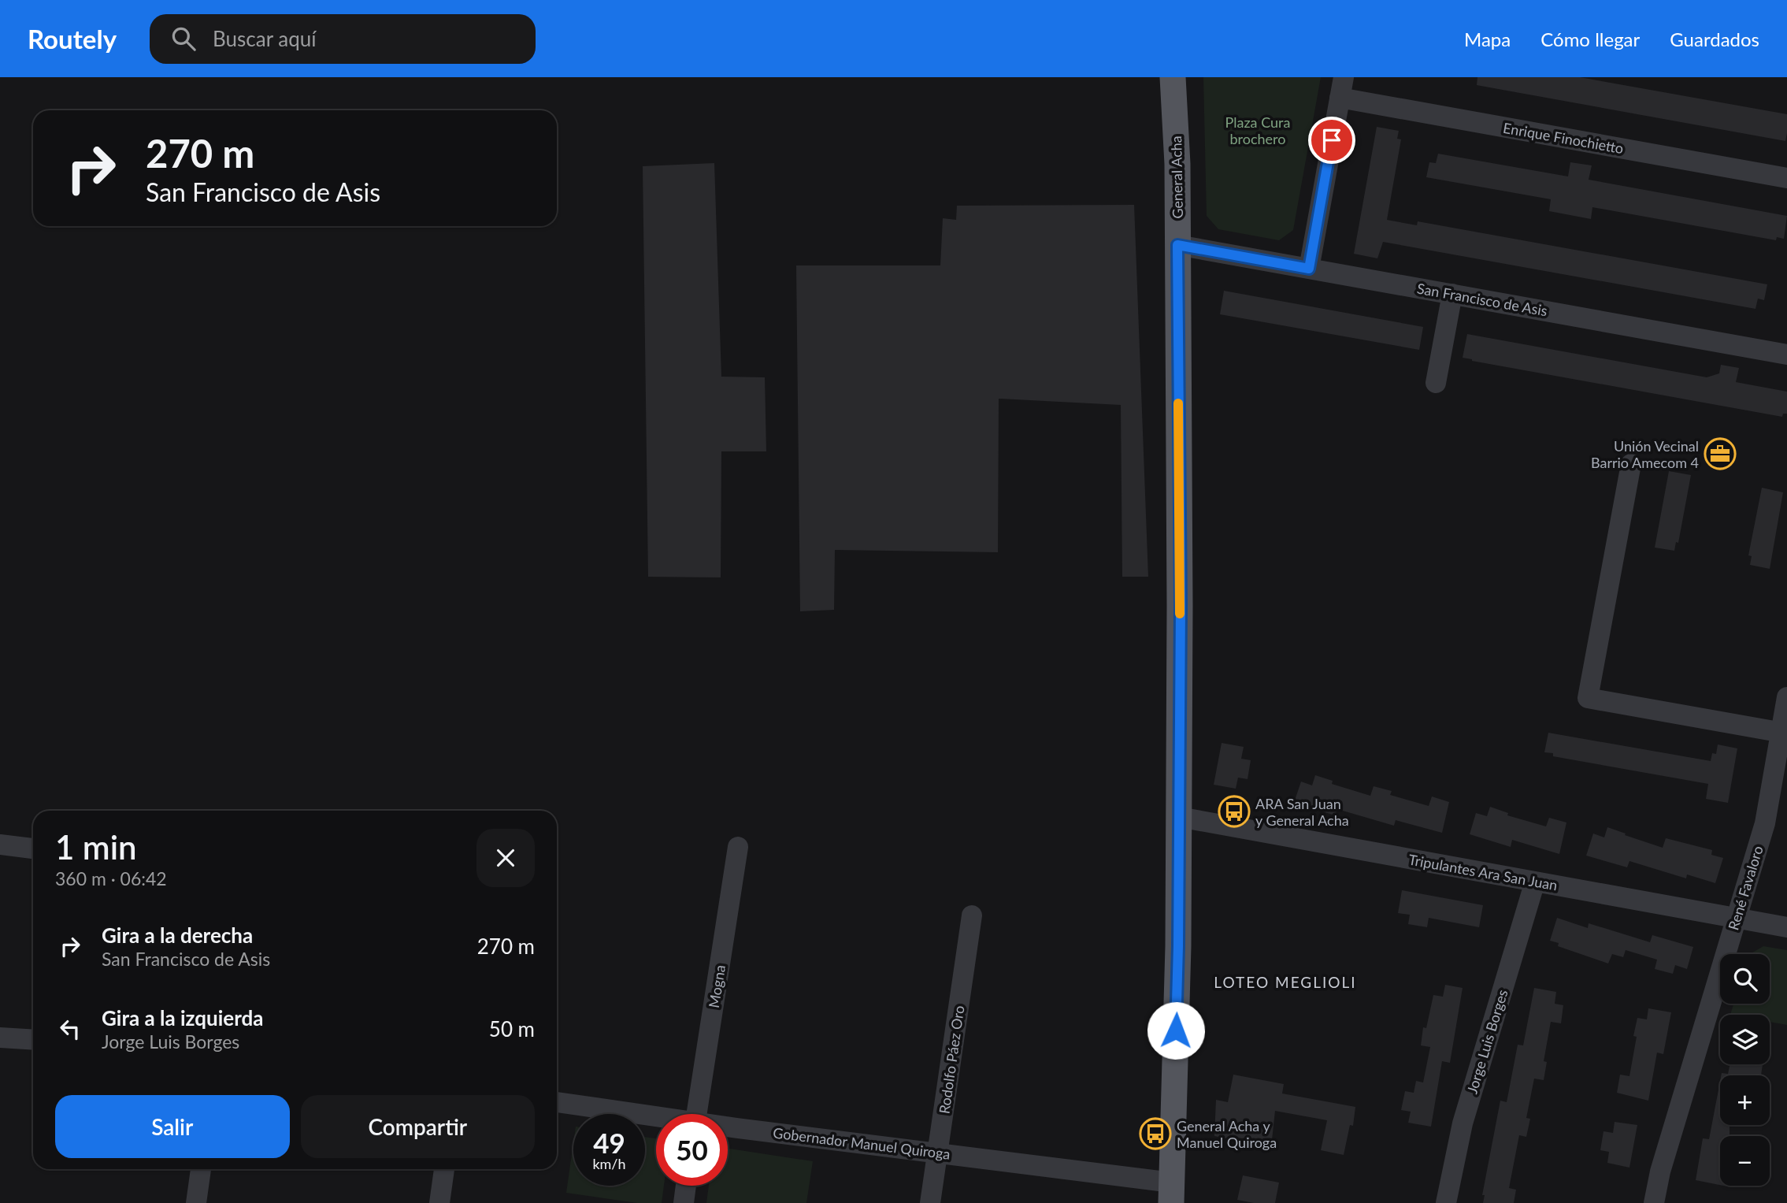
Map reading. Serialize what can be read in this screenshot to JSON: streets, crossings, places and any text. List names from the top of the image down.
{
  "streets": {
    "main road": ["General Acha"],
    "street": [
      "Enrique Finochietto",
      "San Francisco de Asis",
      "Tripulantes Ara San Juan",
      "René Favaloro",
      "Mogna",
      "Jorge Luis Borges",
      "Rodolfo Páez Oro",
      "Gobernador Manuel Quiroga"
    ]
  },
  "crossings": [
    ["General Acha", "San Francisco de Asis"],
    ["General Acha", "Tripulantes Ara San Juan"],
    ["General Acha", "Gobernador Manuel Quiroga"],
    ["Tripulantes Ara San Juan", "René Favaloro"],
    ["Tripulantes Ara San Juan", "Jorge Luis Borges"],
    ["Rodolfo Páez Oro", "Gobernador Manuel Quiroga"]
  ],
  "districts": ["LOTEO MEGLIOLI"],
  "parks": ["Plaza Cura brochero"],
  "places": {
    "office": ["Unión Vecinal Barrio Amecom 4"],
    "bus stop": ["ARA San Juan y General Acha", "General Acha y Manuel Quiroga"]
  },
  "page": {
    "header": "Routely",
    "search": "Buscar aquí",
    "nav": ["Mapa", "Cómo llegar", "Guardados"],
    "turn": ["270 m", "San Francisco de Asis"],
    "heading": ["1 min", "360 m · 06:42"],
    "list": [
      {
        "name": "Gira a la derecha",
        "note": "San Francisco de Asis",
        "value": "270 m"
      },
      {
        "name": "Gira a la izquierda",
        "note": "Jorge Luis Borges",
        "value": "50 m"
      }
    ],
    "map_buttons": ["+", "−"],
    "buttons": ["Salir", "Compartir"],
    "speed": "49 km/h",
    "limit": "50"
  }
}
